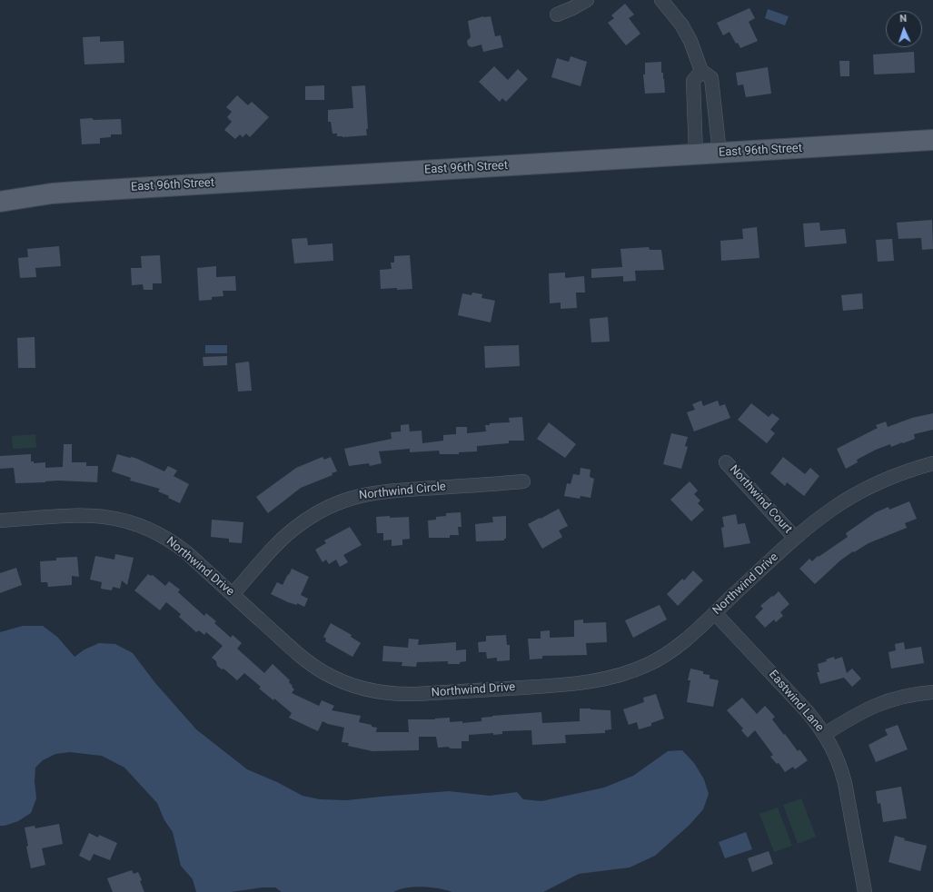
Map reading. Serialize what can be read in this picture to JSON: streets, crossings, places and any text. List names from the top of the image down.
{
  "streets": {
    "main road": ["East 96th Street"],
    "street": [
      "Northwind Circle",
      "Northwind Court",
      "Northwind Drive",
      "Eastwind Lane"
    ]
  },
  "crossings": [
    ["Northwind Circle", "Northwind Drive"],
    ["Northwind Court", "Northwind Drive"],
    ["Northwind Drive", "Eastwind Lane"]
  ],
  "north": "top"
}
